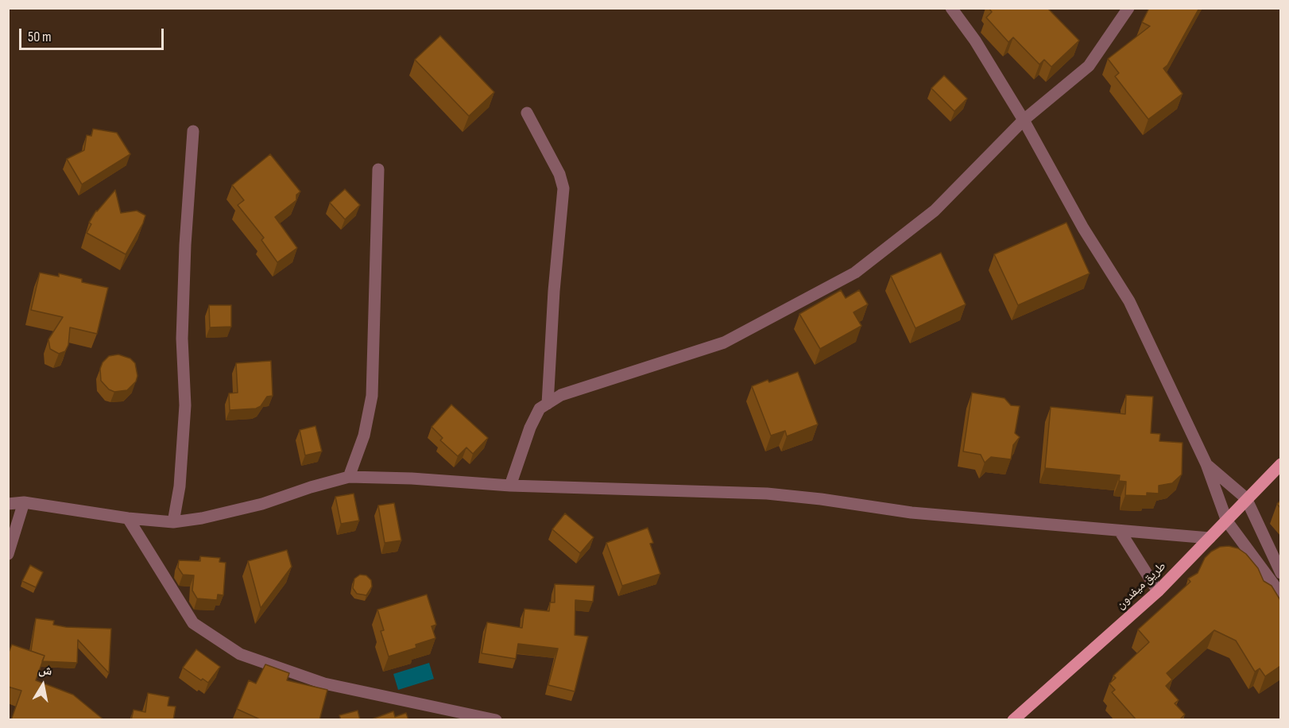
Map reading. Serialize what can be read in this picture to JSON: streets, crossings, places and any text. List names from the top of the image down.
{
  "streets": {
    "main road": ["طريق ميفدون"]
  },
  "scale_bar": "50 m",
  "north": "top"
}
